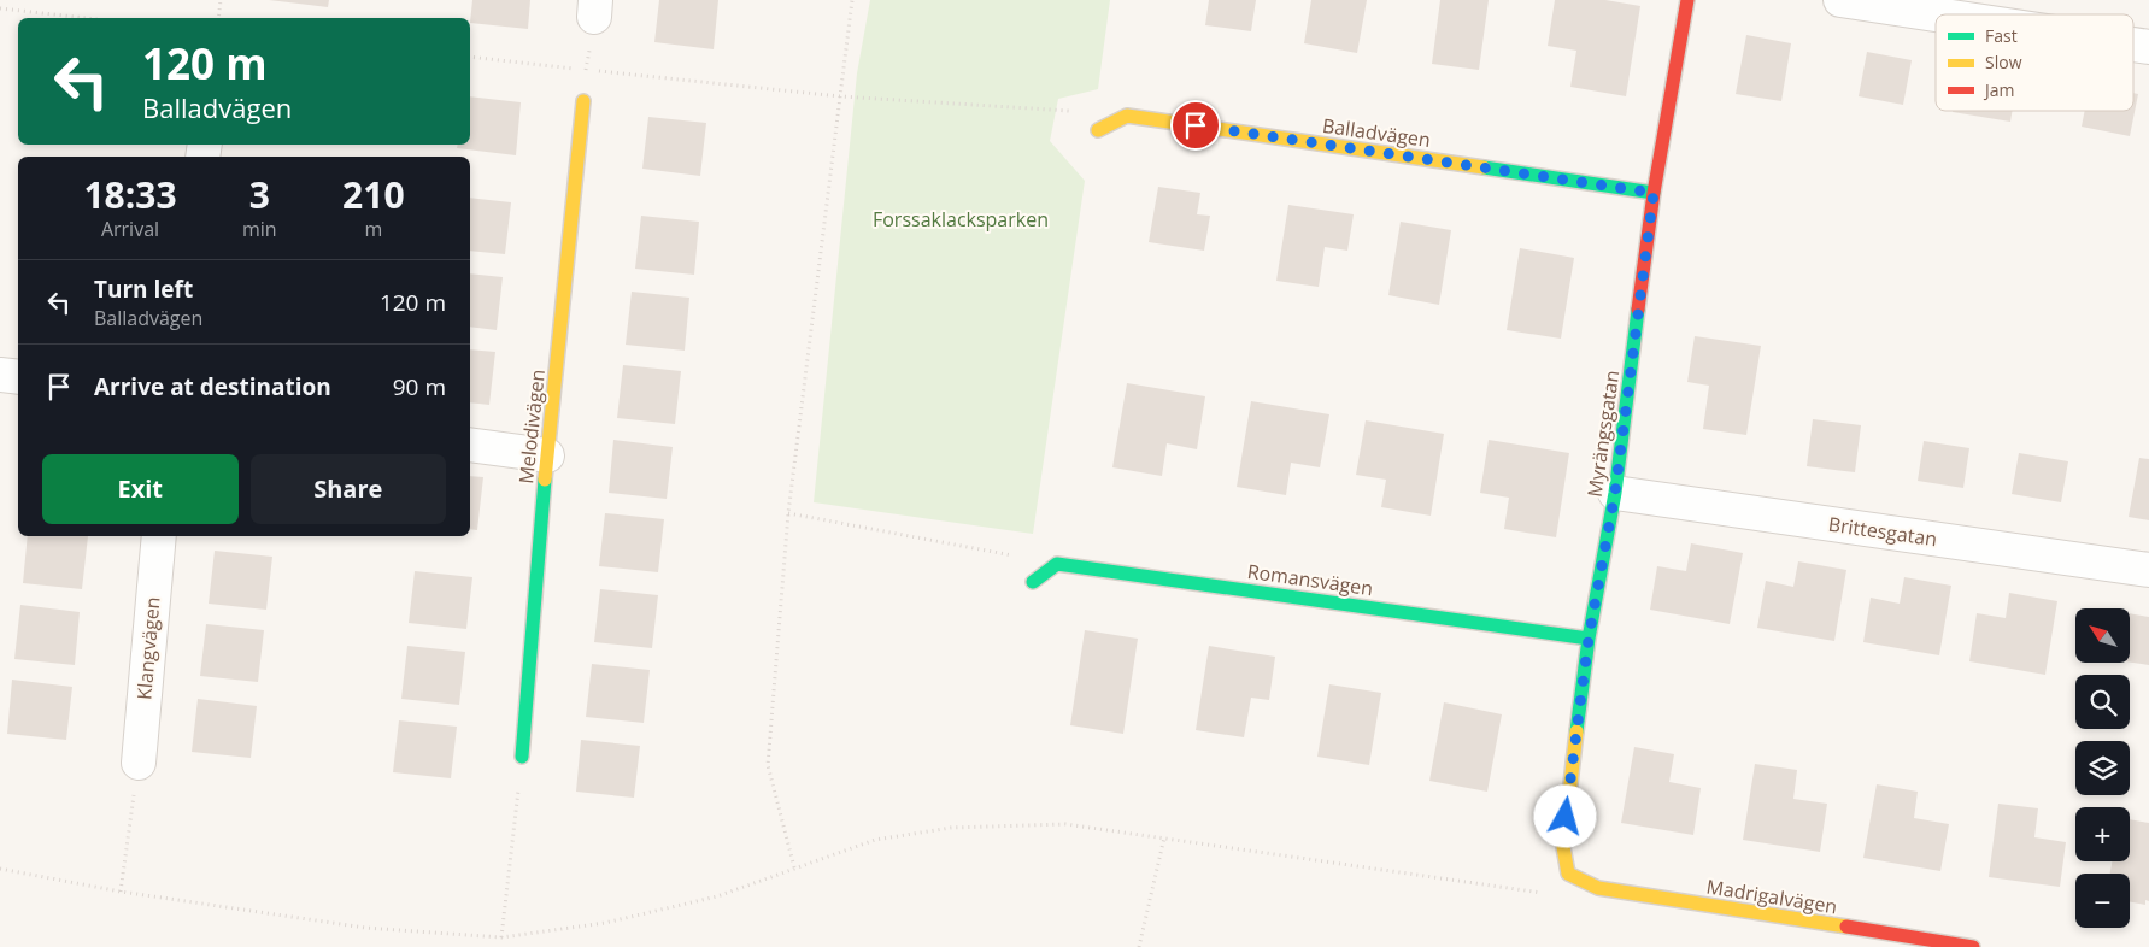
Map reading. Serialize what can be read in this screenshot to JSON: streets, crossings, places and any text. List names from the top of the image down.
{
  "streets": {
    "street": [
      "Balladvägen",
      "Melodivägen",
      "Myrängsgatan",
      "Brittesgatan",
      "Romansvägen",
      "Klangvägen",
      "Madrigalvägen"
    ]
  },
  "crossings": [
    ["Balladvägen", "Myrängsgatan"],
    ["Myrängsgatan", "Brittesgatan"],
    ["Myrängsgatan", "Romansvägen"],
    ["Myrängsgatan", "Madrigalvägen"]
  ],
  "parks": ["Forssaklacksparken"],
  "legend": ["Fast", "Slow", "Jam"],
  "north": "top left",
  "page": {
    "turn": ["120 m", "Balladvägen"],
    "eta": [
      "18:33",
      "Arrival",
      "3",
      "min",
      "210",
      "m"
    ],
    "list": [
      {
        "name": "Turn left",
        "note": "Balladvägen",
        "value": "120 m"
      },
      {
        "name": "Arrive at destination",
        "value": "90 m"
      }
    ],
    "buttons": ["Exit", "Share"],
    "map_buttons": ["+", "−"]
  }
}
